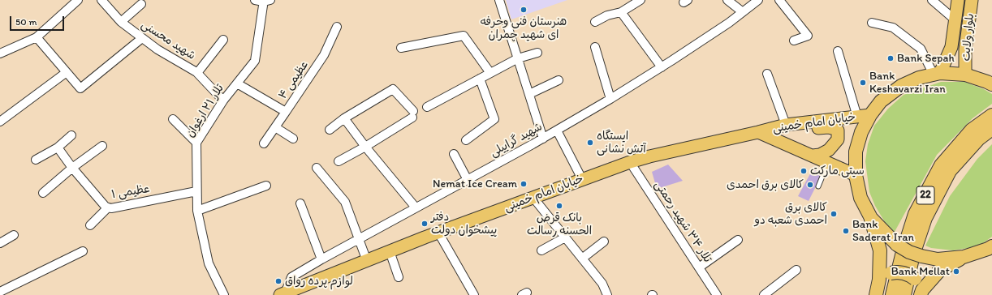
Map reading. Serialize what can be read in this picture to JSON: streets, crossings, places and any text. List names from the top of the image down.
{
  "streets": {
    "highway": ["22"],
    "main road": ["بلوار ولایت", "خیابان امام خمینی"],
    "street": [
      "شهید محسنی",
      "عظیمی ۴",
      "تلار ۲۱ ارغوان",
      "شهید گراییلی",
      "عظیمی ۱",
      "تلار ۳۴ شهید رحمتی"
    ]
  },
  "crossings": [
    ["شهید محسنی", "تلار ۲۱ ارغوان"],
    ["عظیمی ۴", "تلار ۲۱ ارغوان"],
    ["تلار ۲۱ ارغوان", "عظیمی ۱"],
    ["خیابان امام خمینی", "شهید گراییلی"],
    ["خیابان امام خمینی", "تلار ۳۴ شهید رحمتی"]
  ],
  "places": [
    "هنرستان فنی وحرفه ای شهید چمران",
    "Bank Sepah",
    "Bank Keshavarzi Iran",
    "ایستگاه آتش نشانی",
    "سیتی مارکت",
    "Nemat Ice Cream",
    "کالای برق احمدی",
    "بانک قرض الحسنه رسالت",
    "کالای برق احمدی شعبه دو",
    "دفتر پیشخوان دولت",
    "Bank Saderat Iran",
    "Bank Mellat",
    "لوازم پرده رواق"
  ],
  "scale_bar": "50 m"
}
